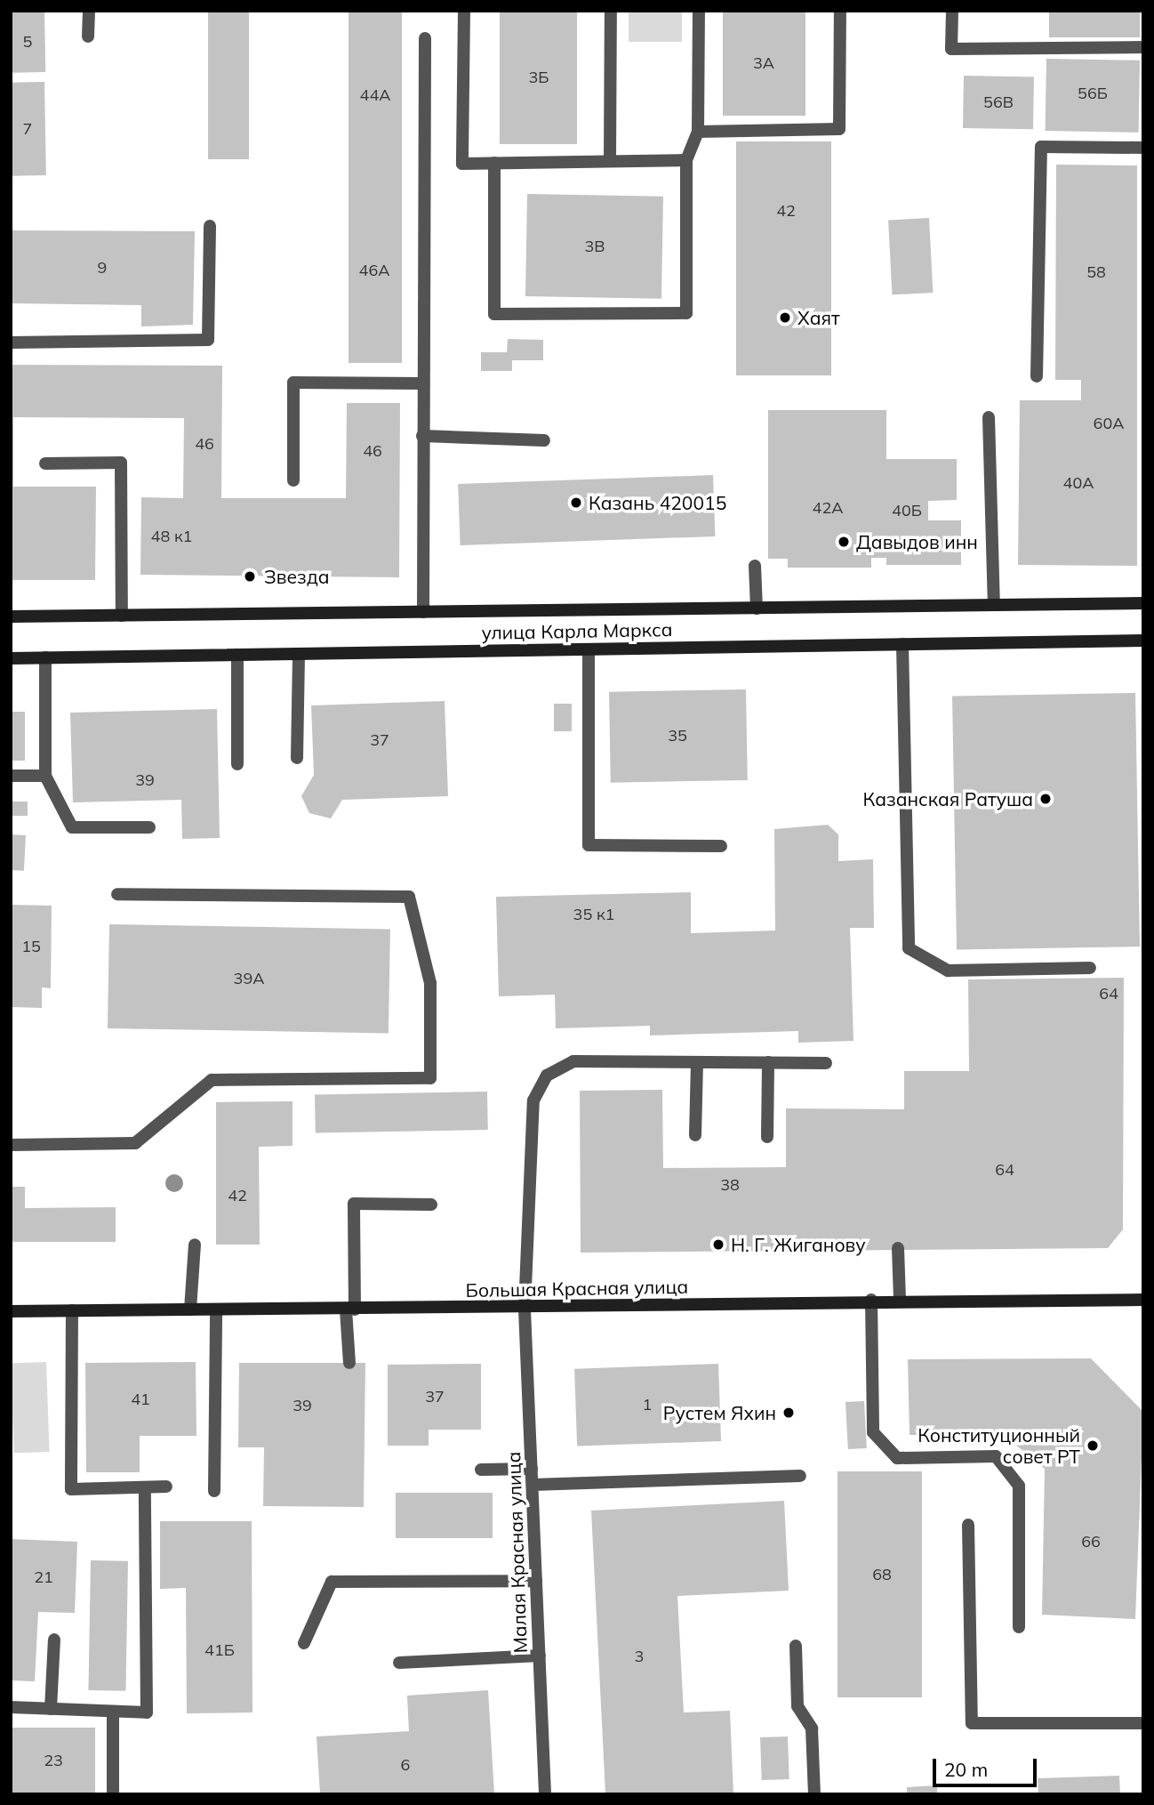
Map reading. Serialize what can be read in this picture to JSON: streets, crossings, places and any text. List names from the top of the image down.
{
  "streets": {
    "main road": ["улица Карла Маркса", "Большая Красная улица"],
    "street": ["Малая Красная улица"]
  },
  "crossings": [
    ["Большая Красная улица", "Малая Красная улица"]
  ],
  "places": [
    "Хаят",
    "Казань 420015",
    "Давыдов инн",
    "Звезда",
    "Казанская Ратуша",
    "Н. Г. Жиганову",
    "Рустем Яхин",
    "Конституционный совет РТ"
  ],
  "house_numbers": [
    "5",
    "3А",
    "3Б",
    "56Б",
    "44А",
    "56В",
    "7",
    "42",
    "3В",
    "9",
    "46А",
    "58",
    "60А",
    "46",
    "46",
    "40А",
    "42А",
    "40Б",
    "48 к1",
    "35",
    "37",
    "39",
    "35 к1",
    "15",
    "39А",
    "64",
    "64",
    "38",
    "42",
    "37",
    "41",
    "1",
    "39",
    "66",
    "68",
    "21",
    "41Б",
    "3",
    "23",
    "6"
  ],
  "scale_bar": "20 m"
}
